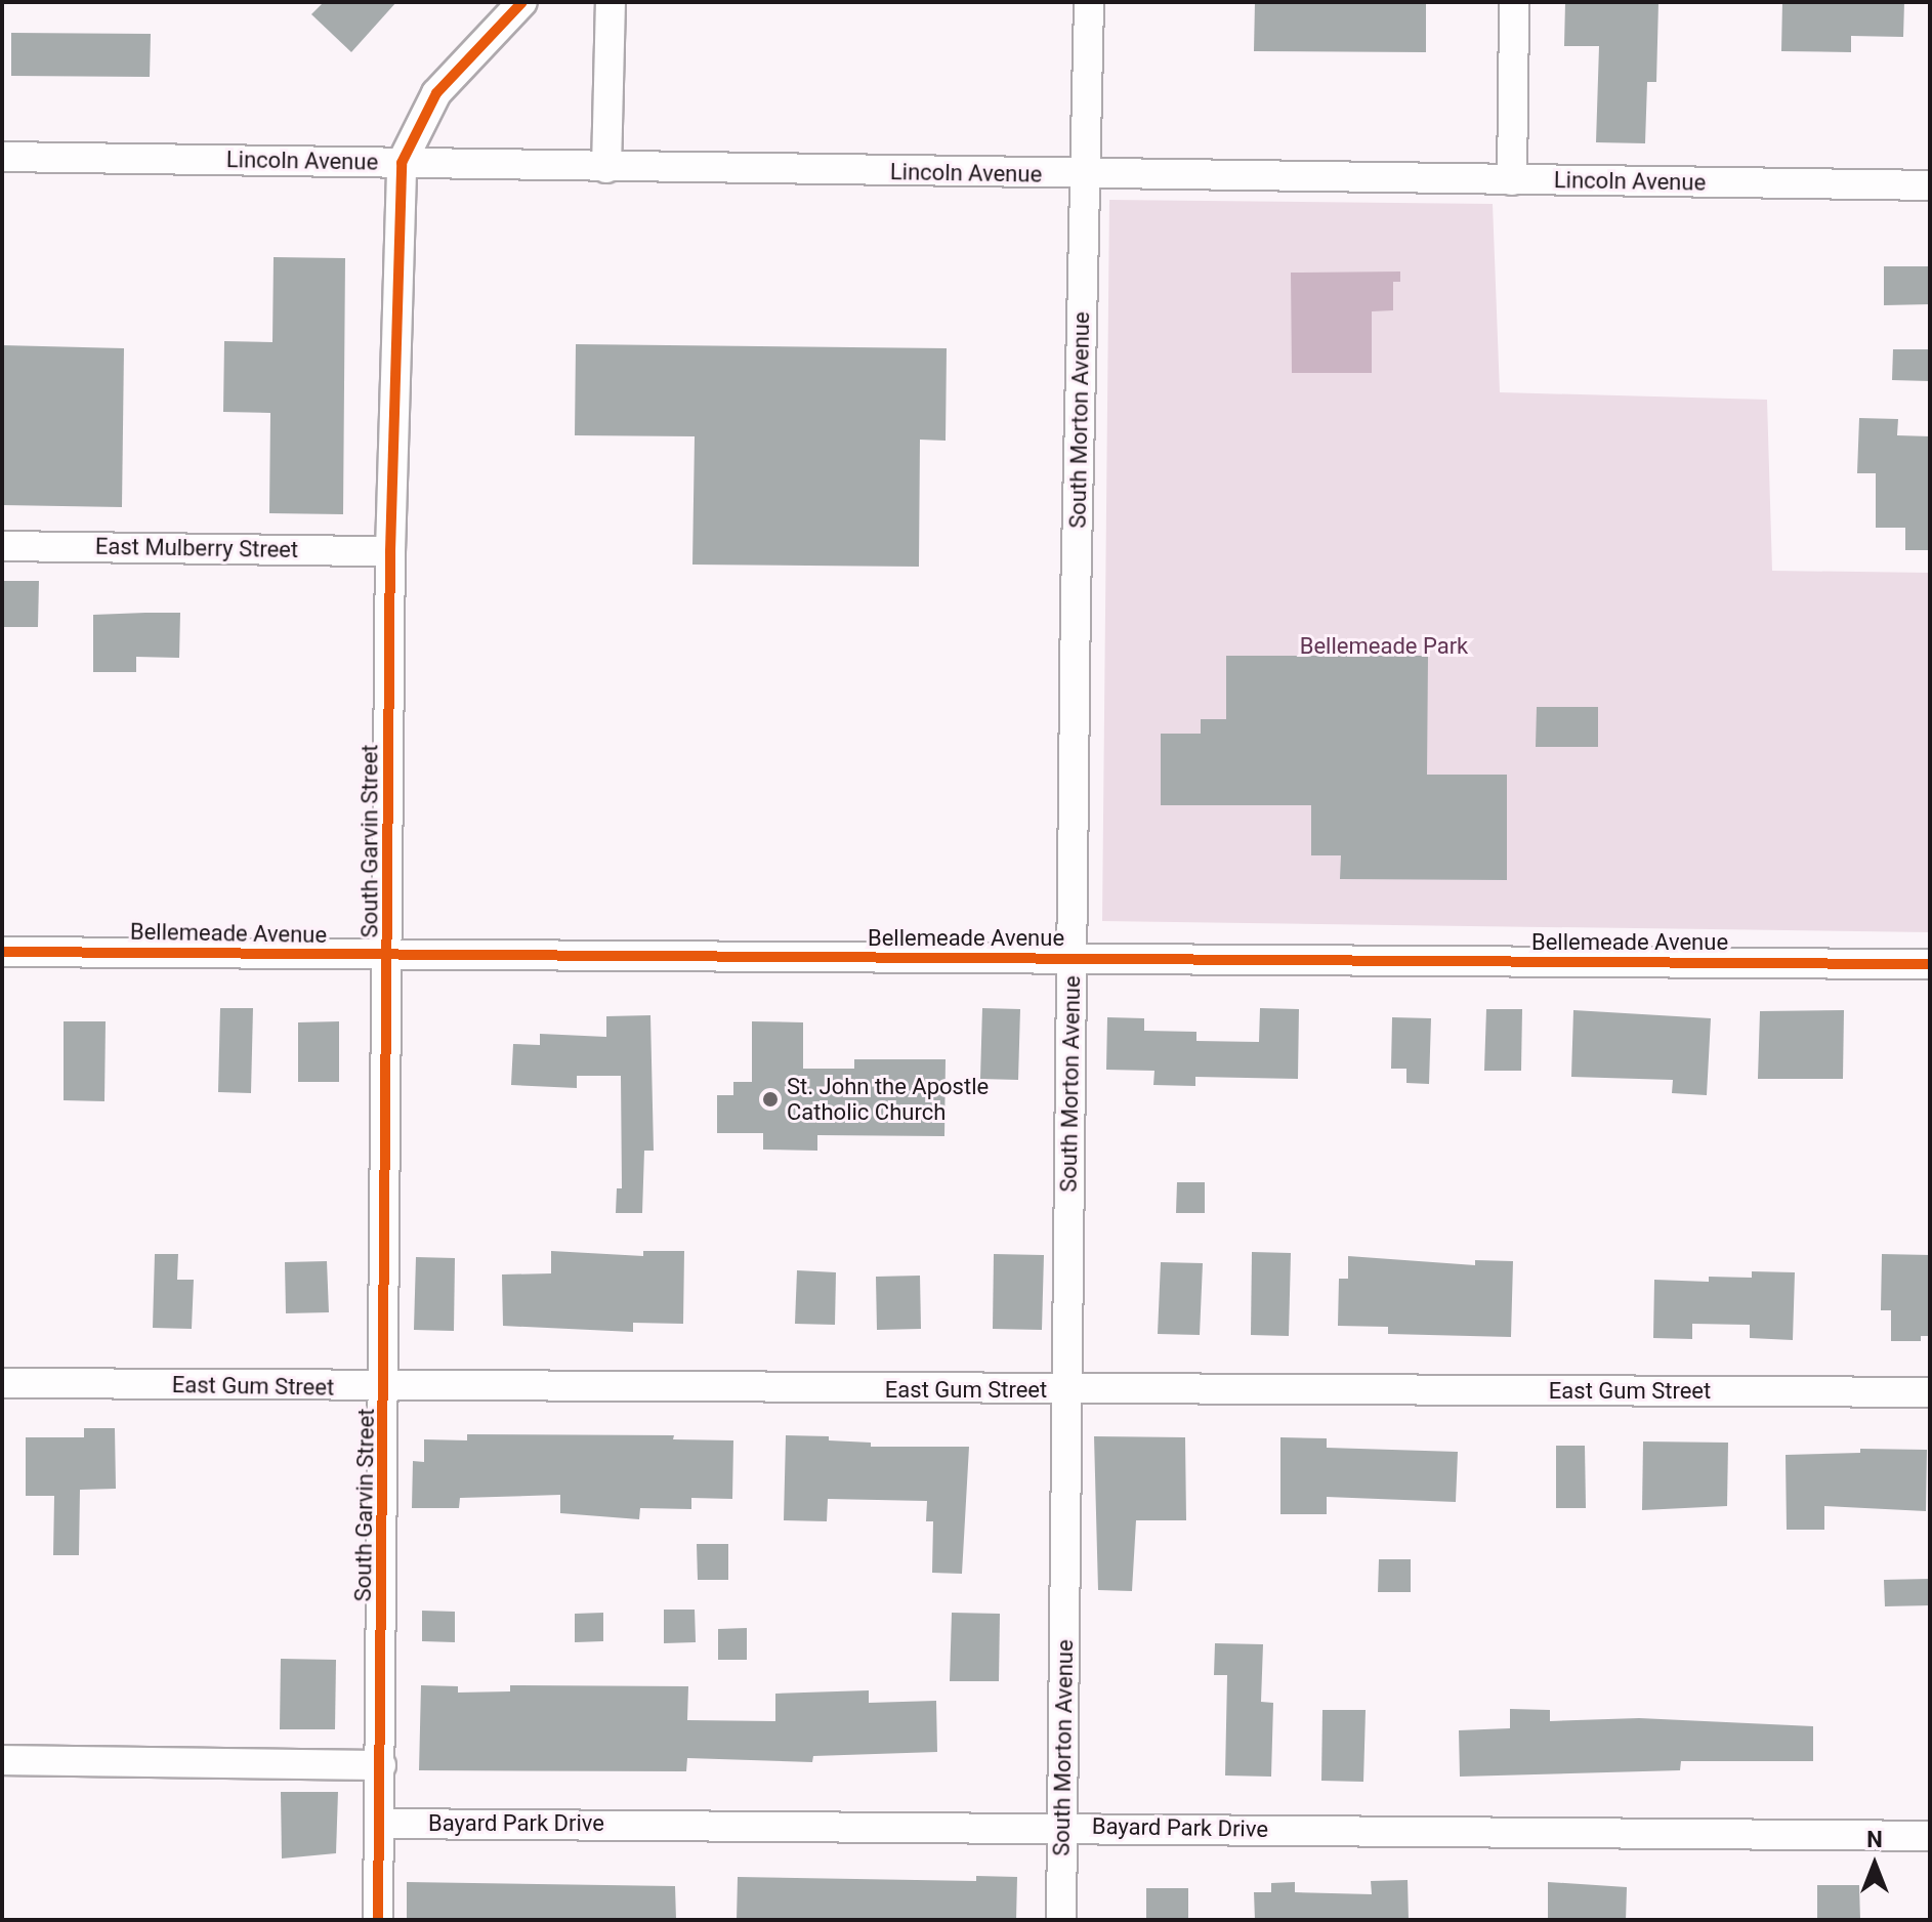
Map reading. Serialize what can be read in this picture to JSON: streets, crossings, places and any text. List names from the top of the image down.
{
  "streets": {
    "street": [
      "Lincoln Avenue",
      "South Morton Avenue",
      "East Mulberry Street",
      "South Garvin Street",
      "Bellemeade Avenue",
      "East Gum Street",
      "Bayard Park Drive"
    ]
  },
  "crossings": [
    ["Lincoln Avenue", "South Morton Avenue"],
    ["Lincoln Avenue", "South Garvin Street"],
    ["South Morton Avenue", "Bellemeade Avenue"],
    ["South Morton Avenue", "East Gum Street"],
    ["South Morton Avenue", "Bayard Park Drive"],
    ["East Mulberry Street", "South Garvin Street"],
    ["South Garvin Street", "Bellemeade Avenue"],
    ["South Garvin Street", "East Gum Street"],
    ["South Garvin Street", "Bayard Park Drive"]
  ],
  "parks": ["Bellemeade Park"],
  "places": ["St. John the Apostle Catholic Church"],
  "north": "top"
}
